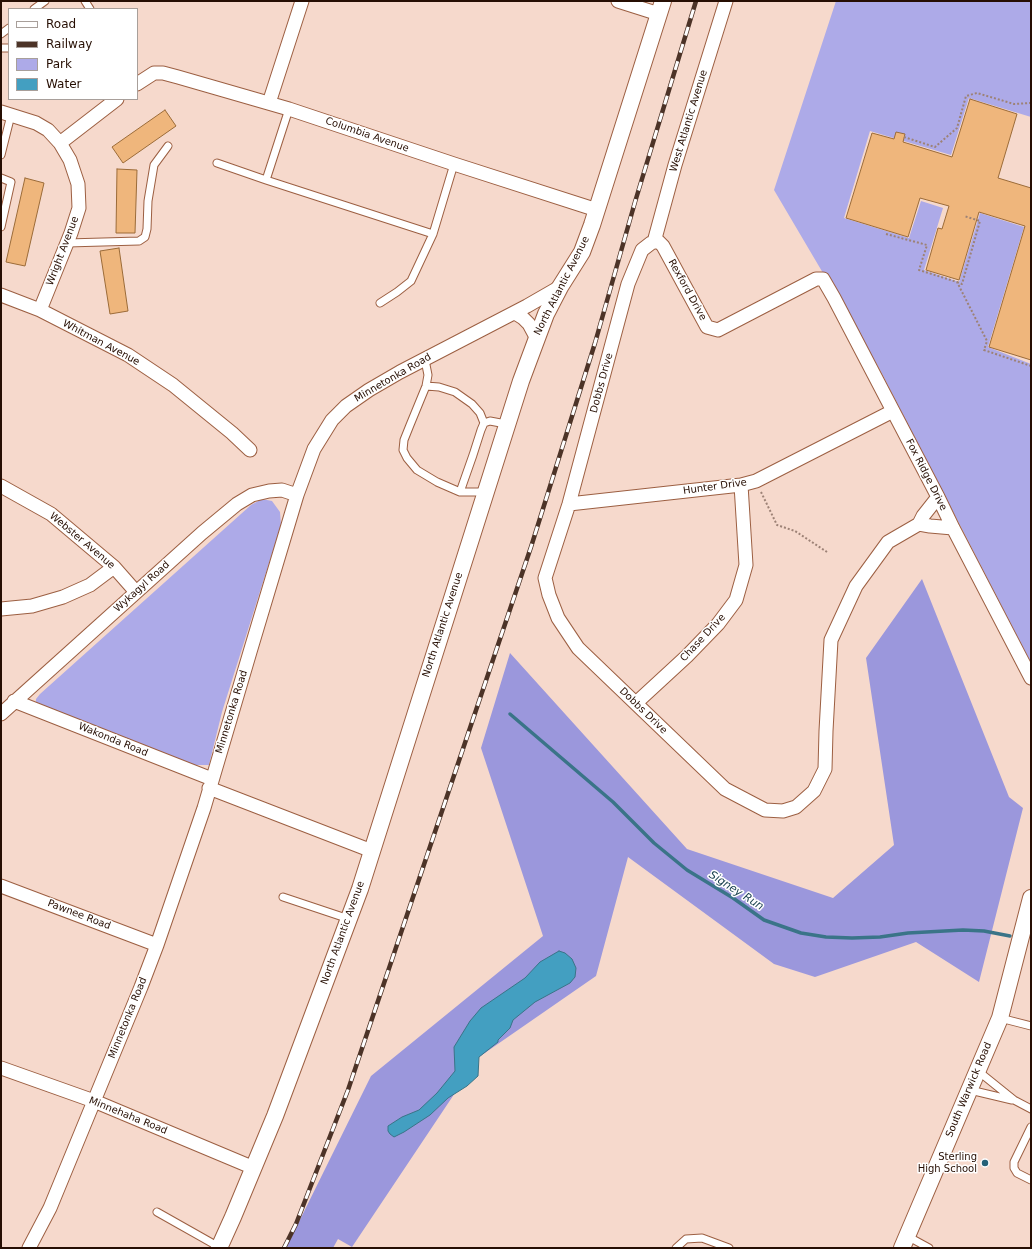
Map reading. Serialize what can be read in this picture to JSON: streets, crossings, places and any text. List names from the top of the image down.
{
  "streets": {
    "street": [
      "West Atlantic Avenue",
      "Columbia Avenue",
      "Wright Avenue",
      "North Atlantic Avenue",
      "Rexford Drive",
      "Whitman Avenue",
      "Minnetonka Road",
      "Dobbs Drive",
      "Fox Ridge Drive",
      "Hunter Drive",
      "Webster Avenue",
      "Wykagyl Road",
      "Chase Drive",
      "Wakonda Road",
      "Pawnee Road",
      "South Warwick Road",
      "Minnehaha Road"
    ]
  },
  "crossings": [
    ["West Atlantic Avenue", "Rexford Drive"],
    ["West Atlantic Avenue", "Dobbs Drive"],
    ["Columbia Avenue", "North Atlantic Avenue"],
    ["Wright Avenue", "Whitman Avenue"],
    ["North Atlantic Avenue", "Minnetonka Road"],
    ["North Atlantic Avenue", "Wakonda Road"],
    ["North Atlantic Avenue", "Minnehaha Road"],
    ["Rexford Drive", "Dobbs Drive"],
    ["Rexford Drive", "Fox Ridge Drive"],
    ["Minnetonka Road", "Wykagyl Road"],
    ["Minnetonka Road", "Wakonda Road"],
    ["Minnetonka Road", "Pawnee Road"],
    ["Minnetonka Road", "Minnehaha Road"],
    ["Dobbs Drive", "Fox Ridge Drive"],
    ["Dobbs Drive", "Hunter Drive"],
    ["Dobbs Drive", "Chase Drive"],
    ["Fox Ridge Drive", "Hunter Drive"],
    ["Hunter Drive", "Chase Drive"],
    ["Webster Avenue", "Wykagyl Road"],
    ["Wykagyl Road", "Wakonda Road"]
  ],
  "water": ["Signey Run"],
  "places": ["Sterling High School"],
  "legend": [
    "Road",
    "Railway",
    "Park",
    "Water"
  ]
}
